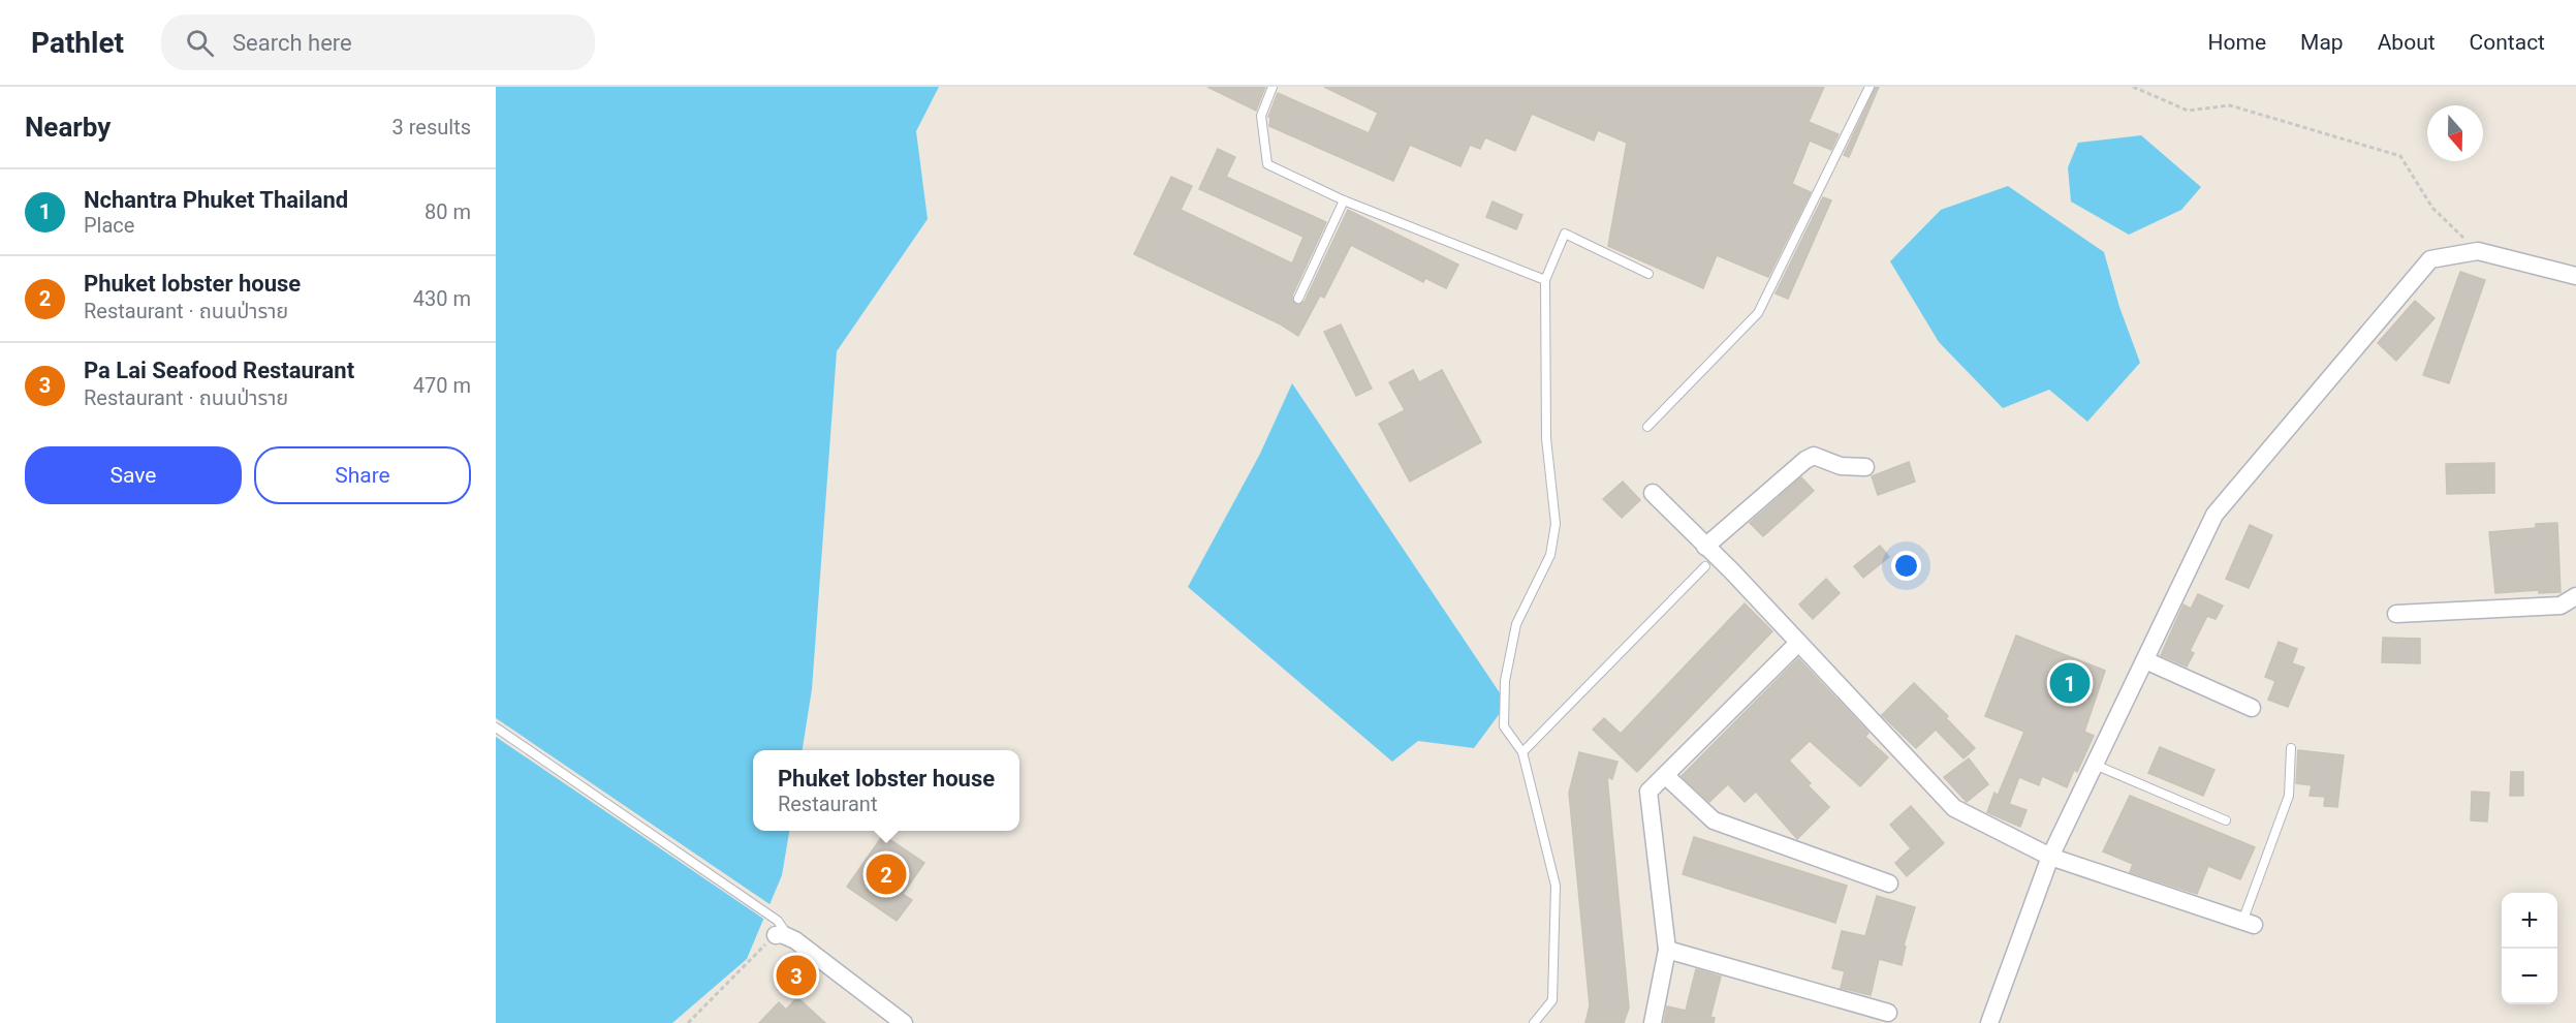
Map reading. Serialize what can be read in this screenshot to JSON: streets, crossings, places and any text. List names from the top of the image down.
{
  "north": "bottom",
  "page": {
    "header": "Pathlet",
    "search": "Search here",
    "nav": [
      "Home",
      "Map",
      "About",
      "Contact"
    ],
    "heading": ["Nearby", "3 results"],
    "list": [
      {
        "mark": "1",
        "name": "Nchantra Phuket Thailand",
        "note": "Place",
        "value": "80 m"
      },
      {
        "mark": "2",
        "name": "Phuket lobster house",
        "note": "Restaurant · ถนนป่าราย",
        "value": "430 m"
      },
      {
        "mark": "3",
        "name": "Pa Lai Seafood Restaurant",
        "note": "Restaurant · ถนนป่าราย",
        "value": "470 m"
      }
    ],
    "buttons": ["Save", "Share"],
    "pins": ["1", "2", "3"],
    "popup": ["Phuket lobster house", "Restaurant"],
    "map_buttons": ["+", "−"]
  }
}
